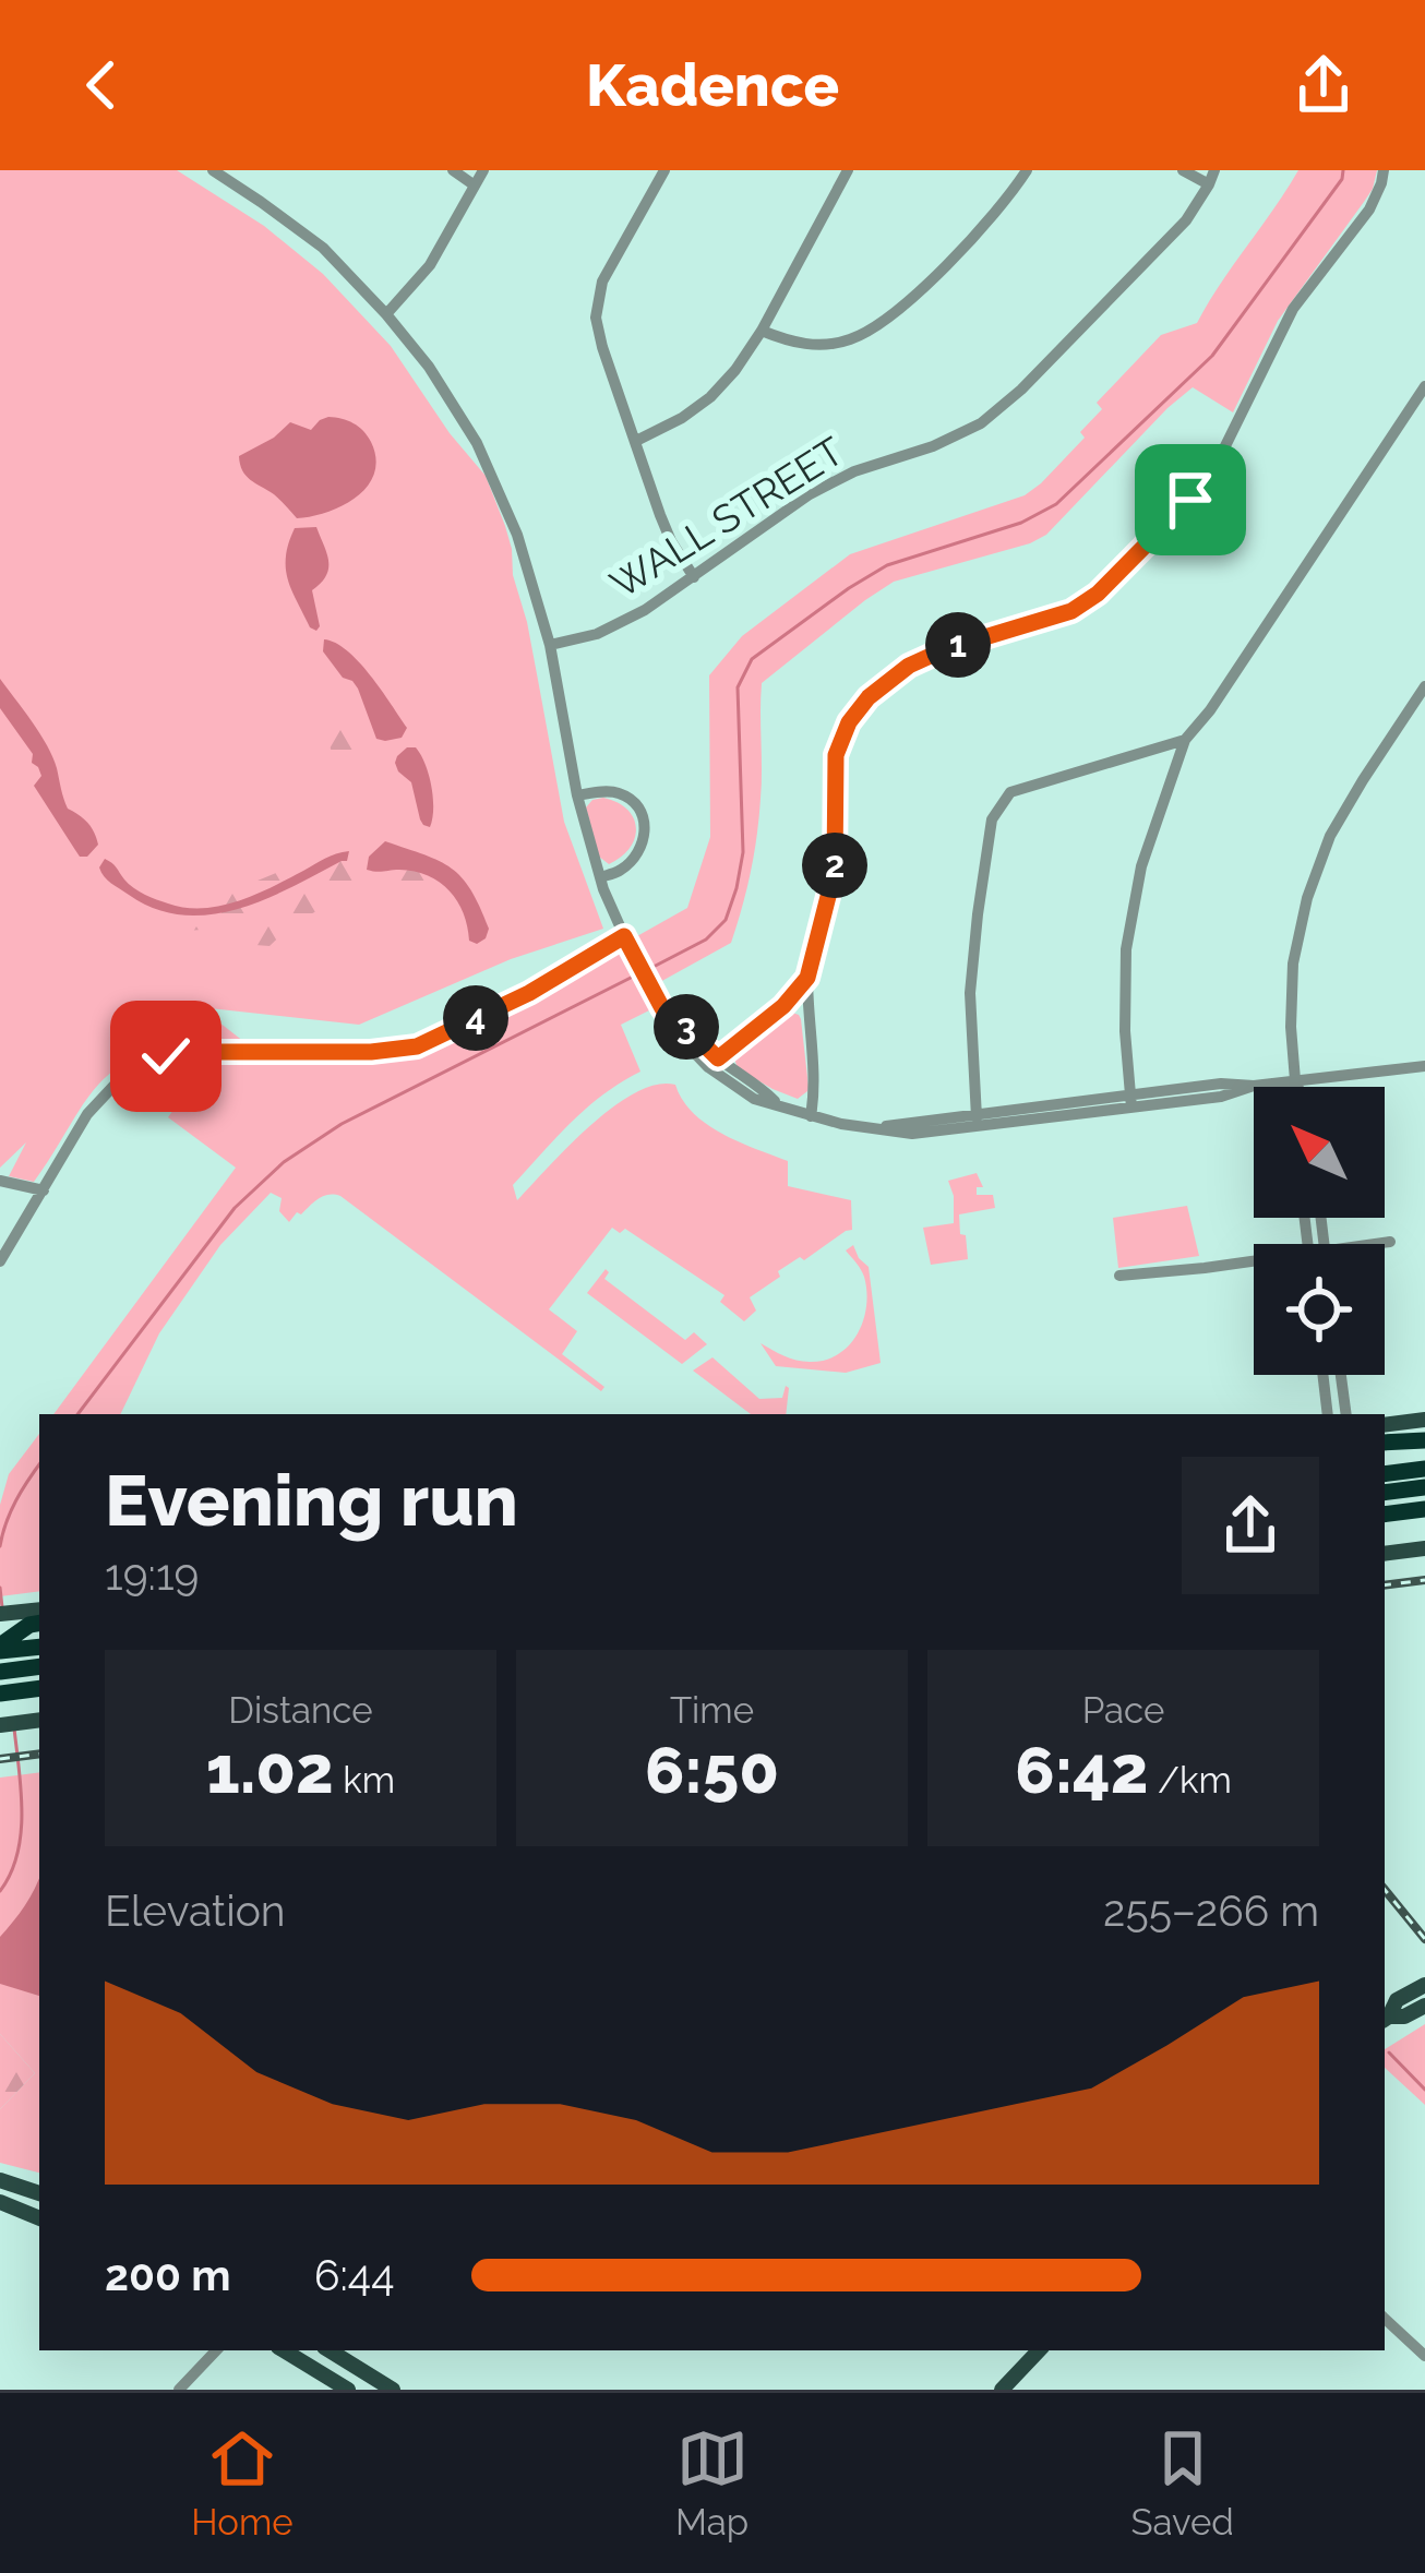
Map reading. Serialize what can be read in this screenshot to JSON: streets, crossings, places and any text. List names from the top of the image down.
{
  "streets": {
    "street": ["WALL STREET"]
  },
  "north": "top left",
  "page": {
    "header": "Kadence",
    "pins": [
      "1",
      "2",
      "4",
      "3"
    ],
    "heading": ["Evening run", "19:19"],
    "stats": [
      ["Distance", "1.02 km"],
      ["Time", "6:50"],
      ["Pace", "6:42 /km"]
    ],
    "chart": ["Elevation", "255–266 m"],
    "list": [
      {
        "name": "200 m",
        "note": "6:44"
      }
    ],
    "tabs": ["Home", "Map", "Saved"]
  }
}
